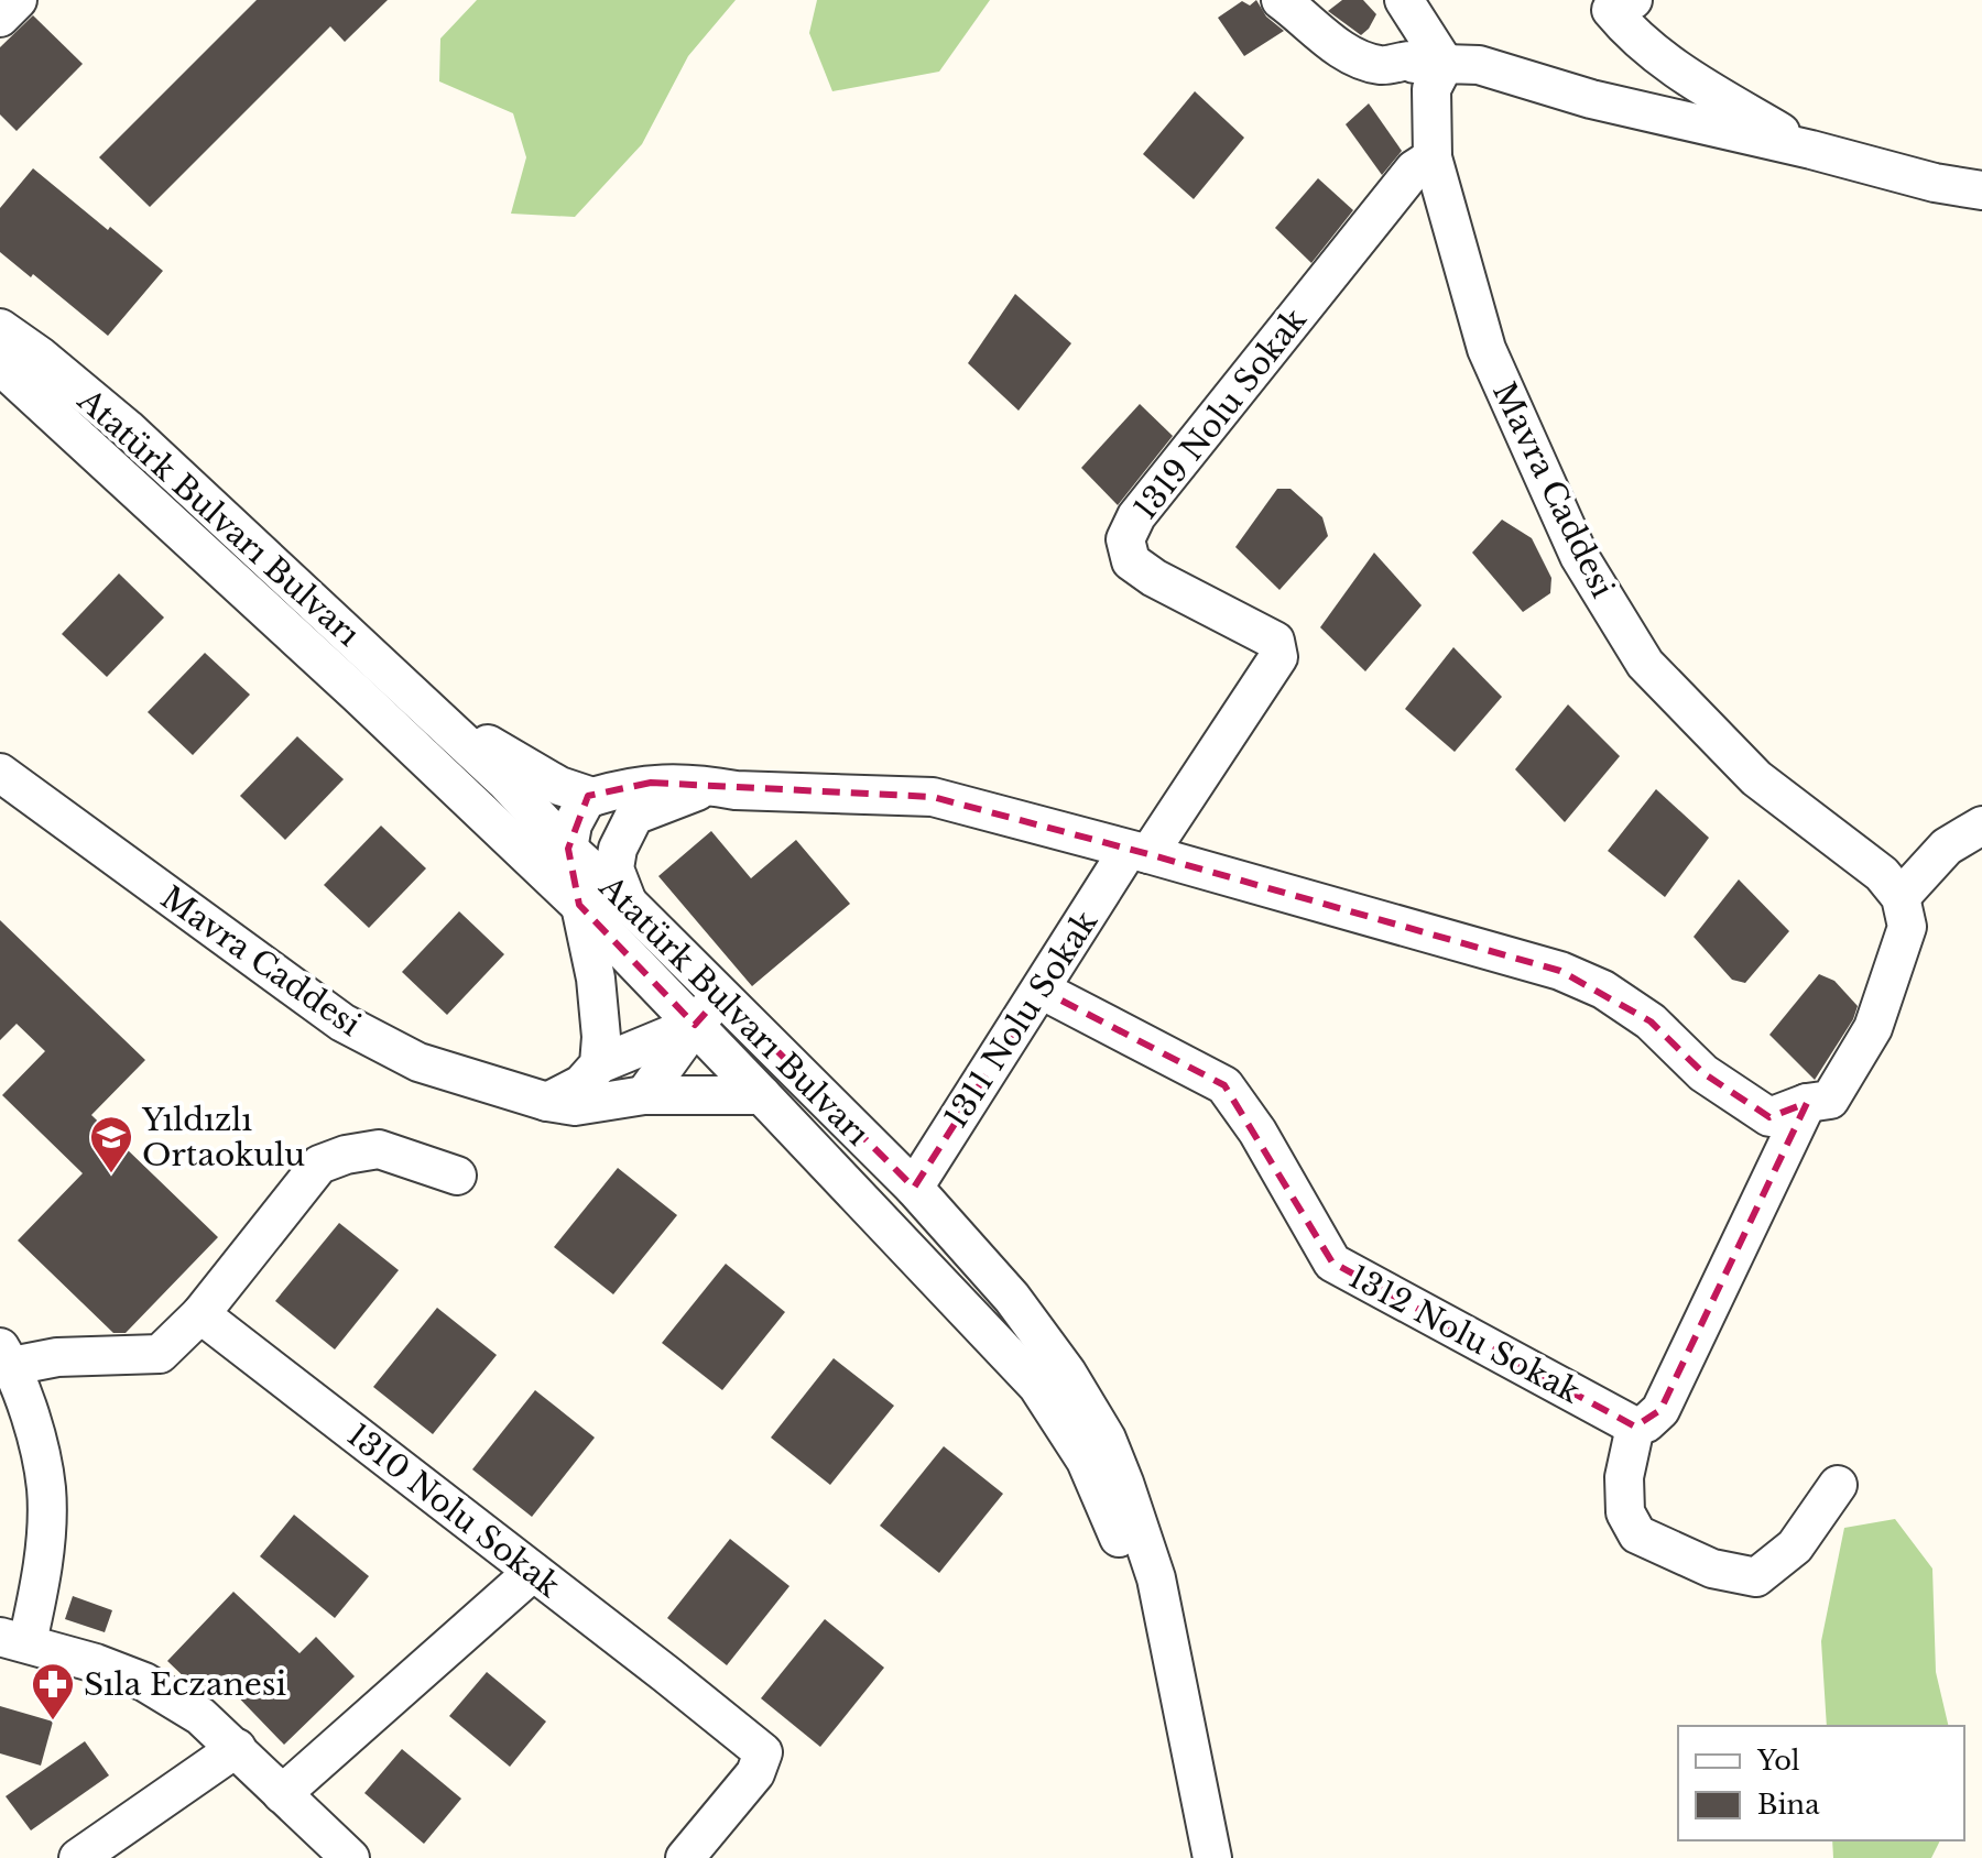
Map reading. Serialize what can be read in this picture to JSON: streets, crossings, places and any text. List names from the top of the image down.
{
  "streets": {
    "street": [
      "1319 Nolu Sokak",
      "Mavra Caddesi",
      "Atatürk Bulvarı Bulvarı",
      "1311 Nolu Sokak",
      "1312 Nolu Sokak",
      "1310 Nolu Sokak"
    ]
  },
  "crossings": [
    ["1319 Nolu Sokak", "Mavra Caddesi"],
    ["1319 Nolu Sokak", "1311 Nolu Sokak"],
    ["Mavra Caddesi", "Atatürk Bulvarı Bulvarı"],
    ["Atatürk Bulvarı Bulvarı", "1311 Nolu Sokak"],
    ["1311 Nolu Sokak", "1312 Nolu Sokak"]
  ],
  "places": {
    "school or university": ["Yıldızlı Ortaokulu"],
    "pharmacy": ["Sıla Eczanesi"]
  },
  "legend": ["Yol", "Bina"]
}
